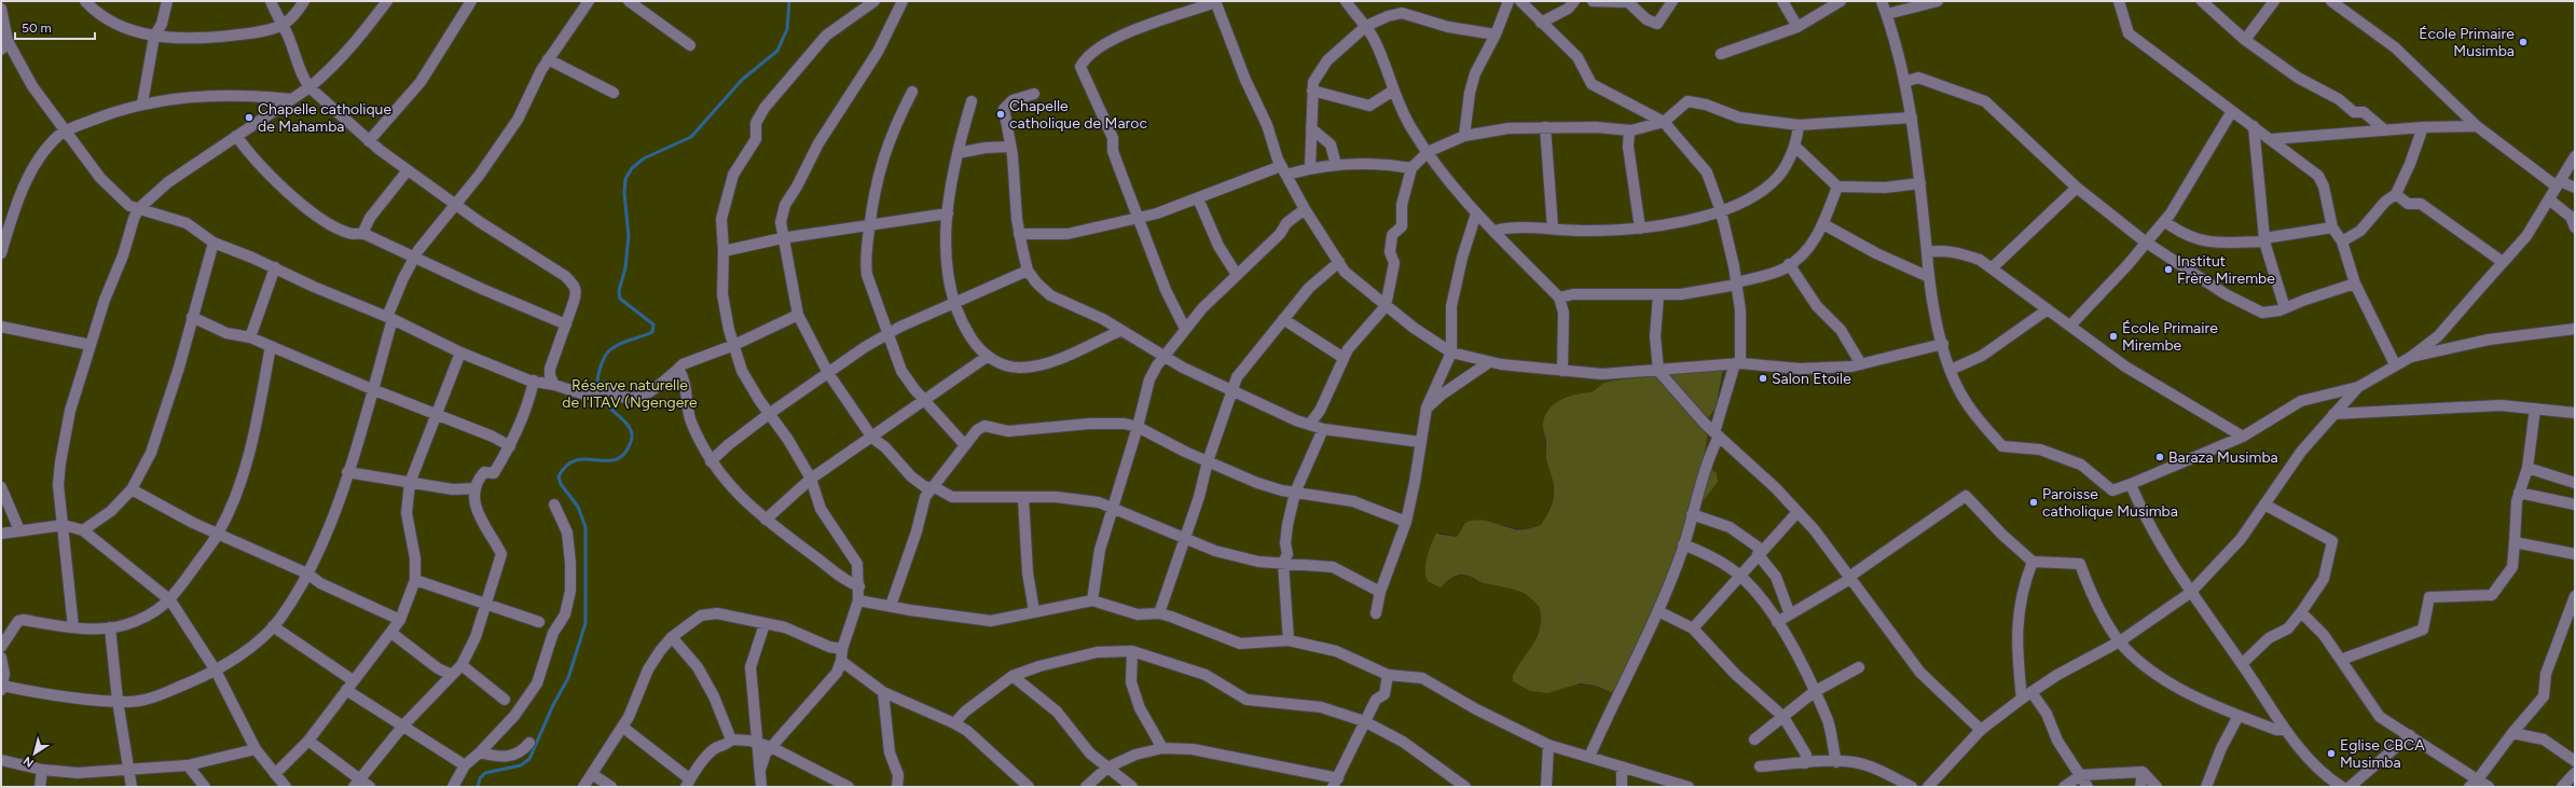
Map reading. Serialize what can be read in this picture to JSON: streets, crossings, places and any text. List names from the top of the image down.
{
  "parks": ["Réserve naturelle de l'ITAV (Ngengere"],
  "places": [
    "École Primaire Musimba",
    "Chapelle catholique de Maroc",
    "Chapelle catholique de Mahamba",
    "Institut Frère Mirembe",
    "École Primaire Mirembe",
    "Salon Etoile",
    "Baraza Musimba",
    "Paroisse catholique Musimba",
    "Eglise CBCA Musimba"
  ],
  "scale_bar": "50 m",
  "north": "bottom left"
}
